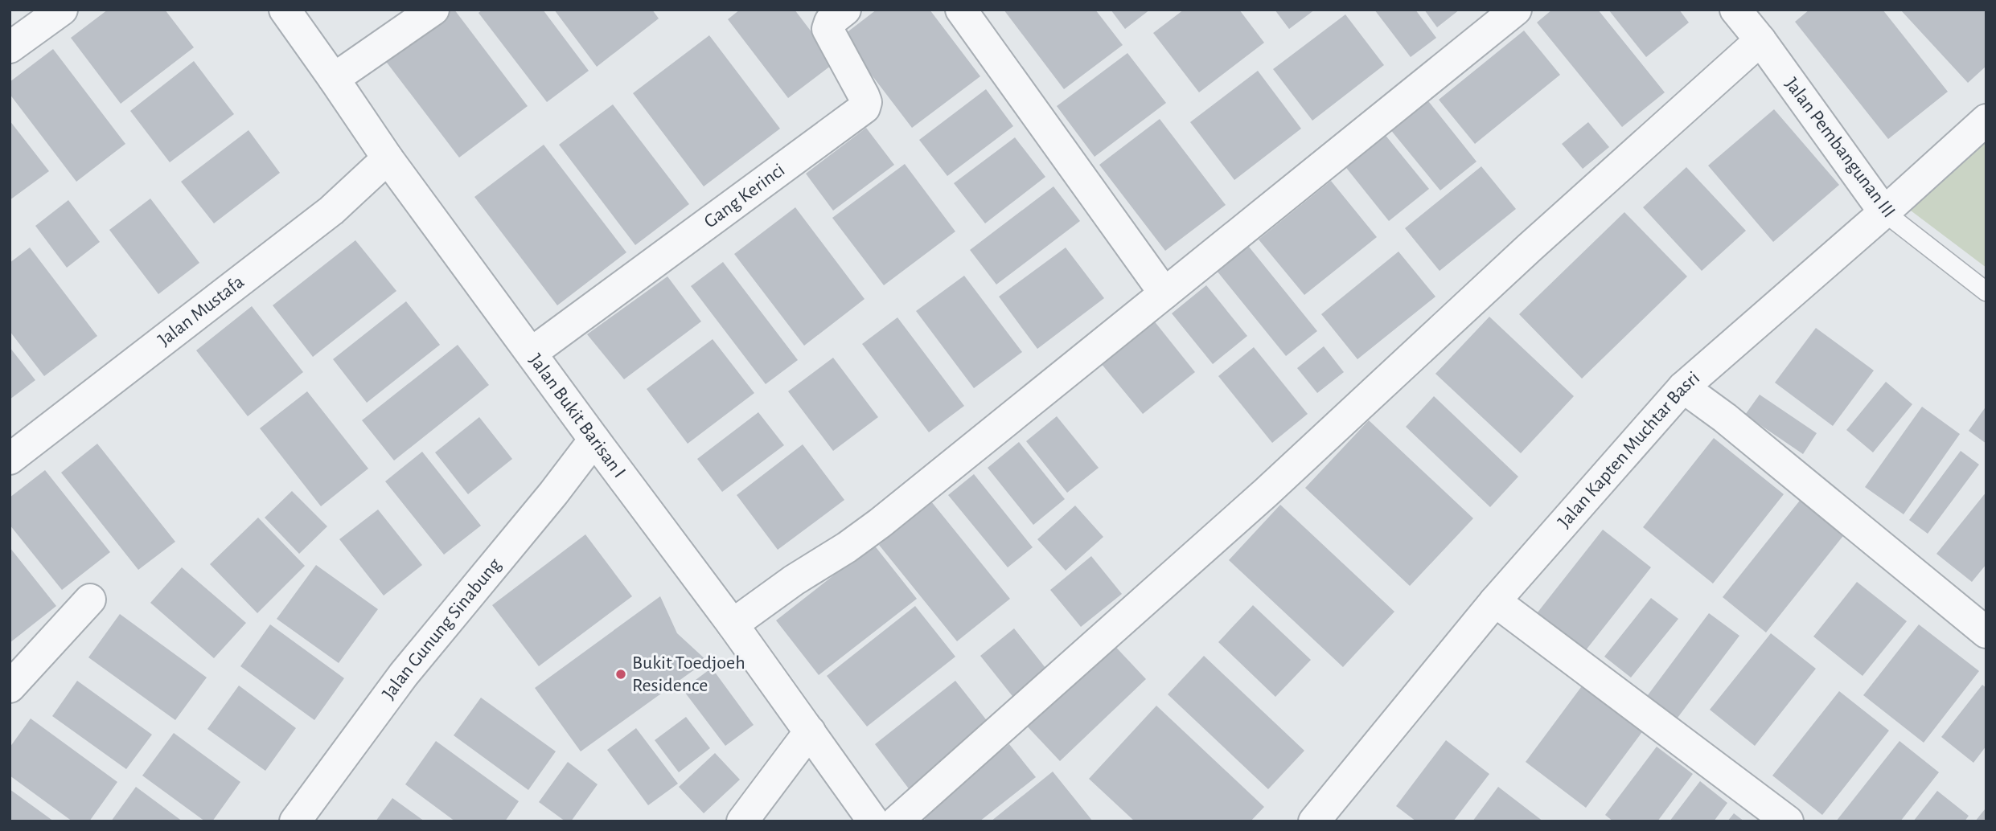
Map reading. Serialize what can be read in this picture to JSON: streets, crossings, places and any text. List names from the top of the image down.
{
  "streets": {
    "street": [
      "Jalan Pembangunan III",
      "Gang Kerinci",
      "Jalan Mustafa",
      "Jalan Bukit Barisan I",
      "Jalan Kapten Muchtar Basri",
      "Jalan Gunung Sinabung"
    ]
  },
  "crossings": [
    ["Jalan Pembangunan III", "Jalan Kapten Muchtar Basri"],
    ["Gang Kerinci", "Jalan Bukit Barisan I"],
    ["Jalan Mustafa", "Jalan Bukit Barisan I"],
    ["Jalan Bukit Barisan I", "Jalan Gunung Sinabung"]
  ],
  "places": ["Bukit Toedjoeh Residence"]
}
